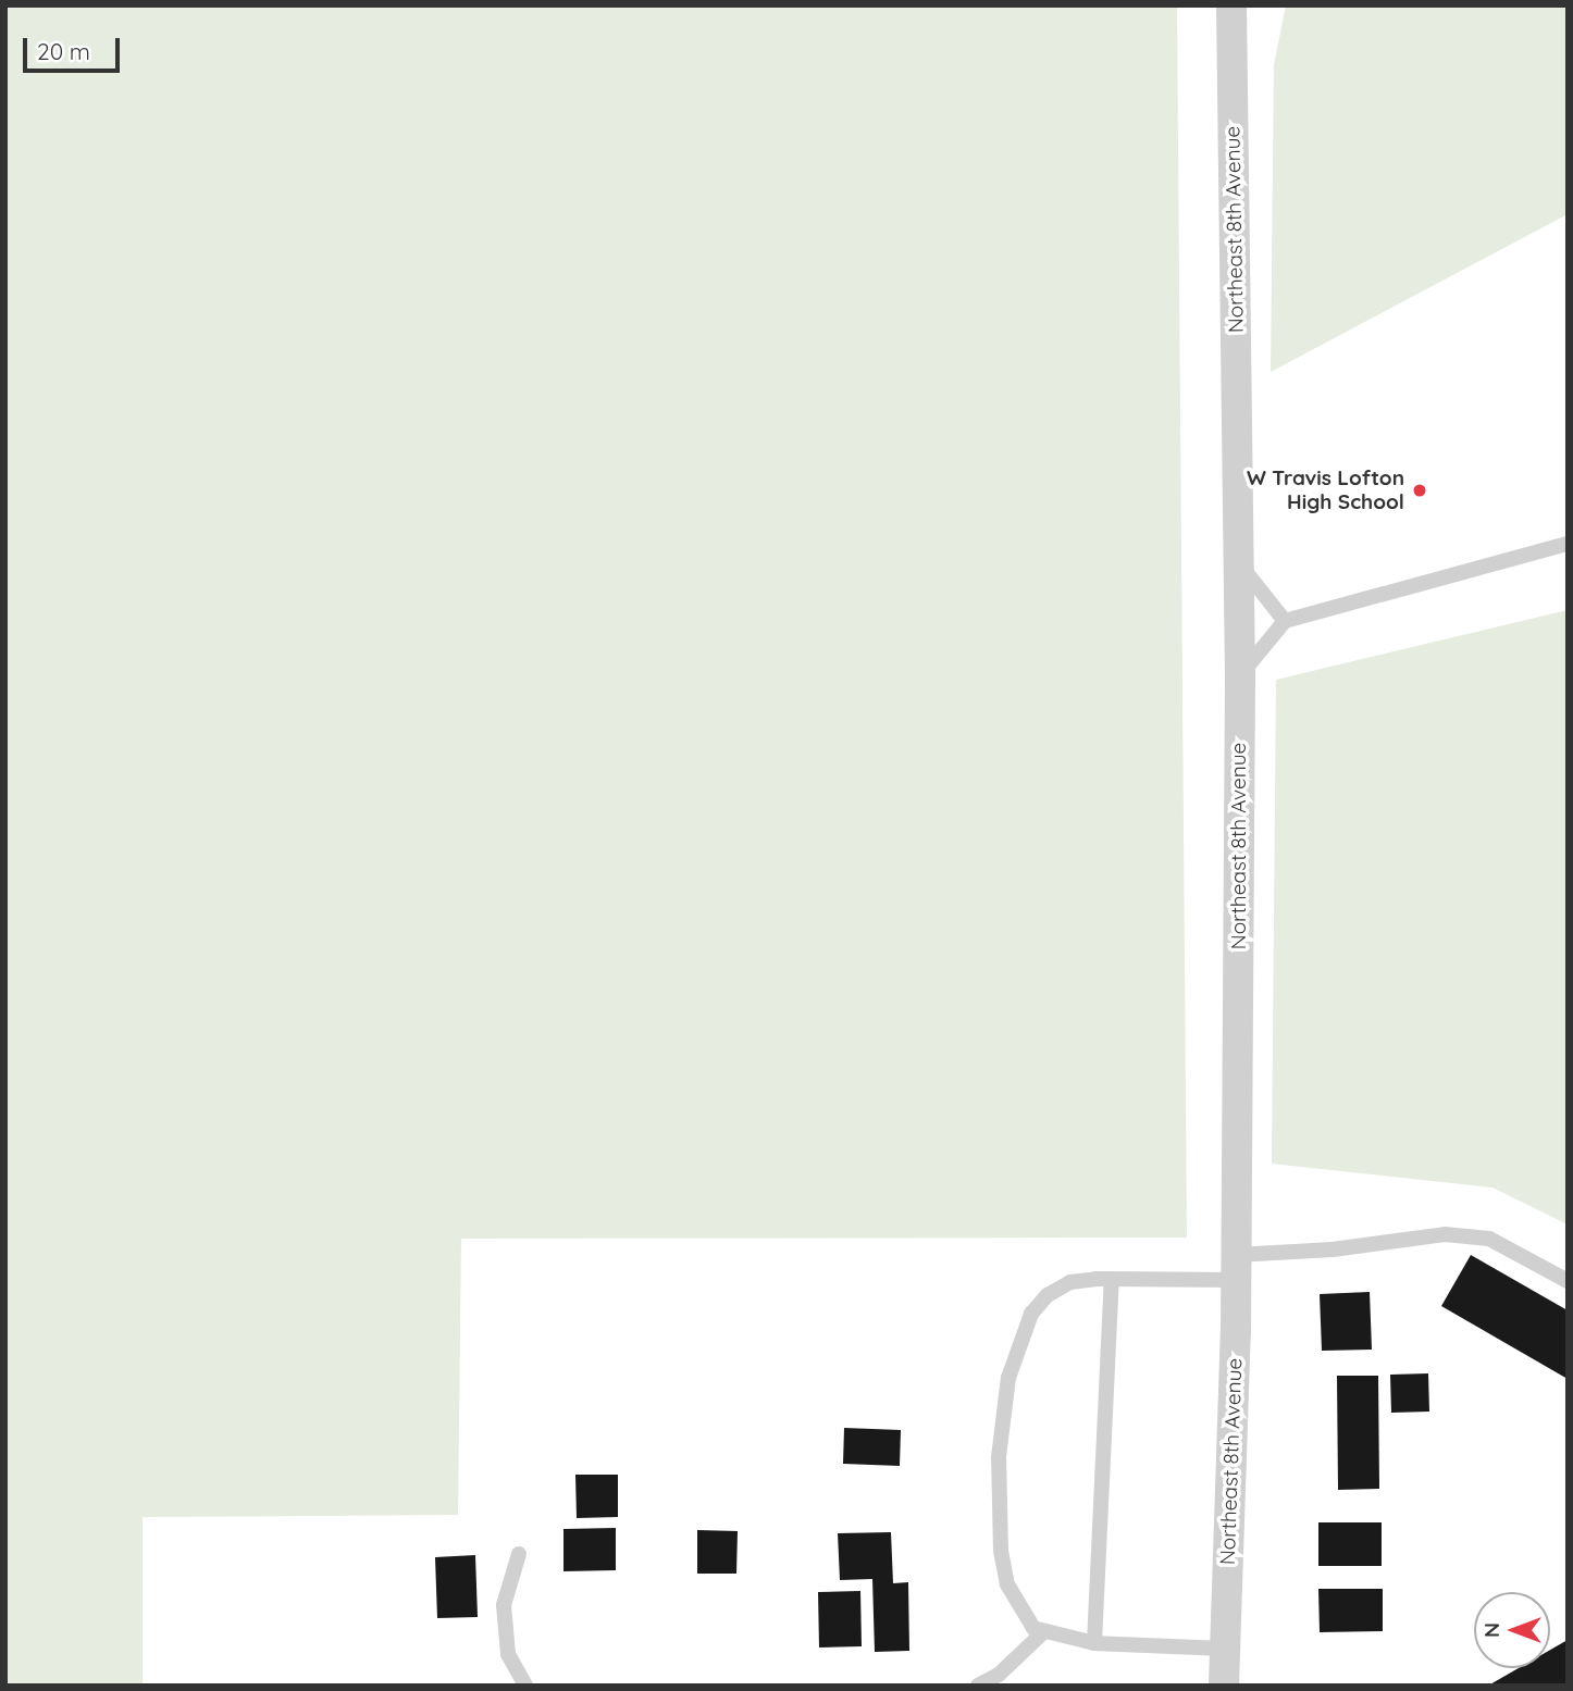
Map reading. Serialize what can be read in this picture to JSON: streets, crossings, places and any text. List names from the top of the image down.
{
  "streets": {
    "street": ["Northeast 8th Avenue"]
  },
  "places": ["W Travis Lofton High School"],
  "scale_bar": "20 m",
  "north": "left"
}
